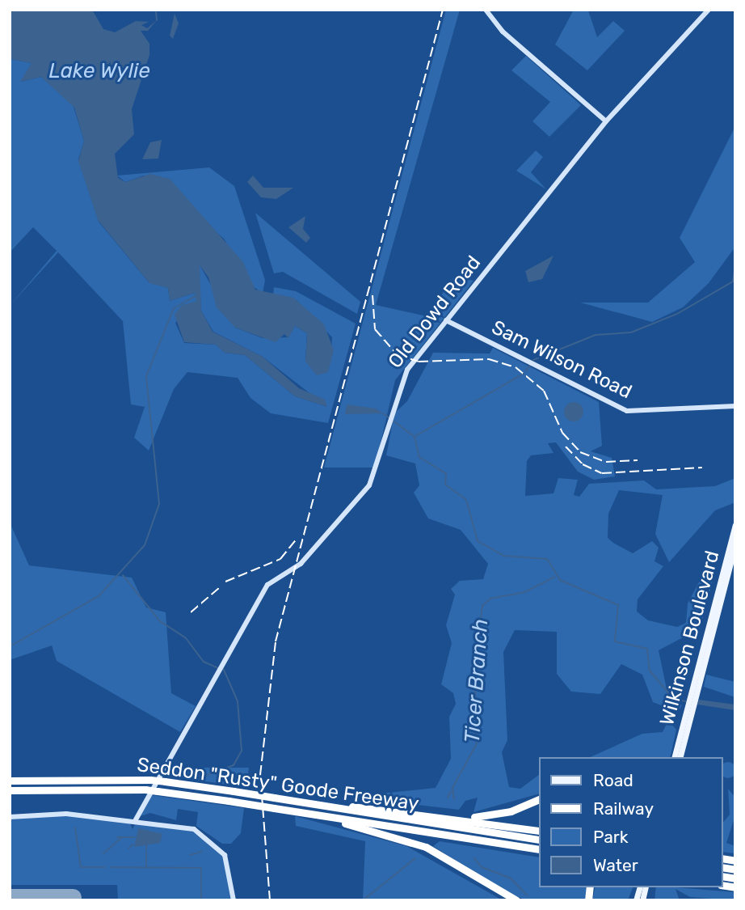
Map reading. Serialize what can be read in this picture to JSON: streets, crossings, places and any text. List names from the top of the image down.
{
  "streets": {
    "highway": ["Seddon \"Rusty\" Goode Freeway"],
    "main road": ["Wilkinson Boulevard"],
    "street": ["Old Dowd Road", "Sam Wilson Road"]
  },
  "crossings": [
    ["Old Dowd Road", "Sam Wilson Road"]
  ],
  "water": ["Lake Wylie", "Ticer Branch"],
  "legend": [
    "Road",
    "Railway",
    "Park",
    "Water"
  ]
}
